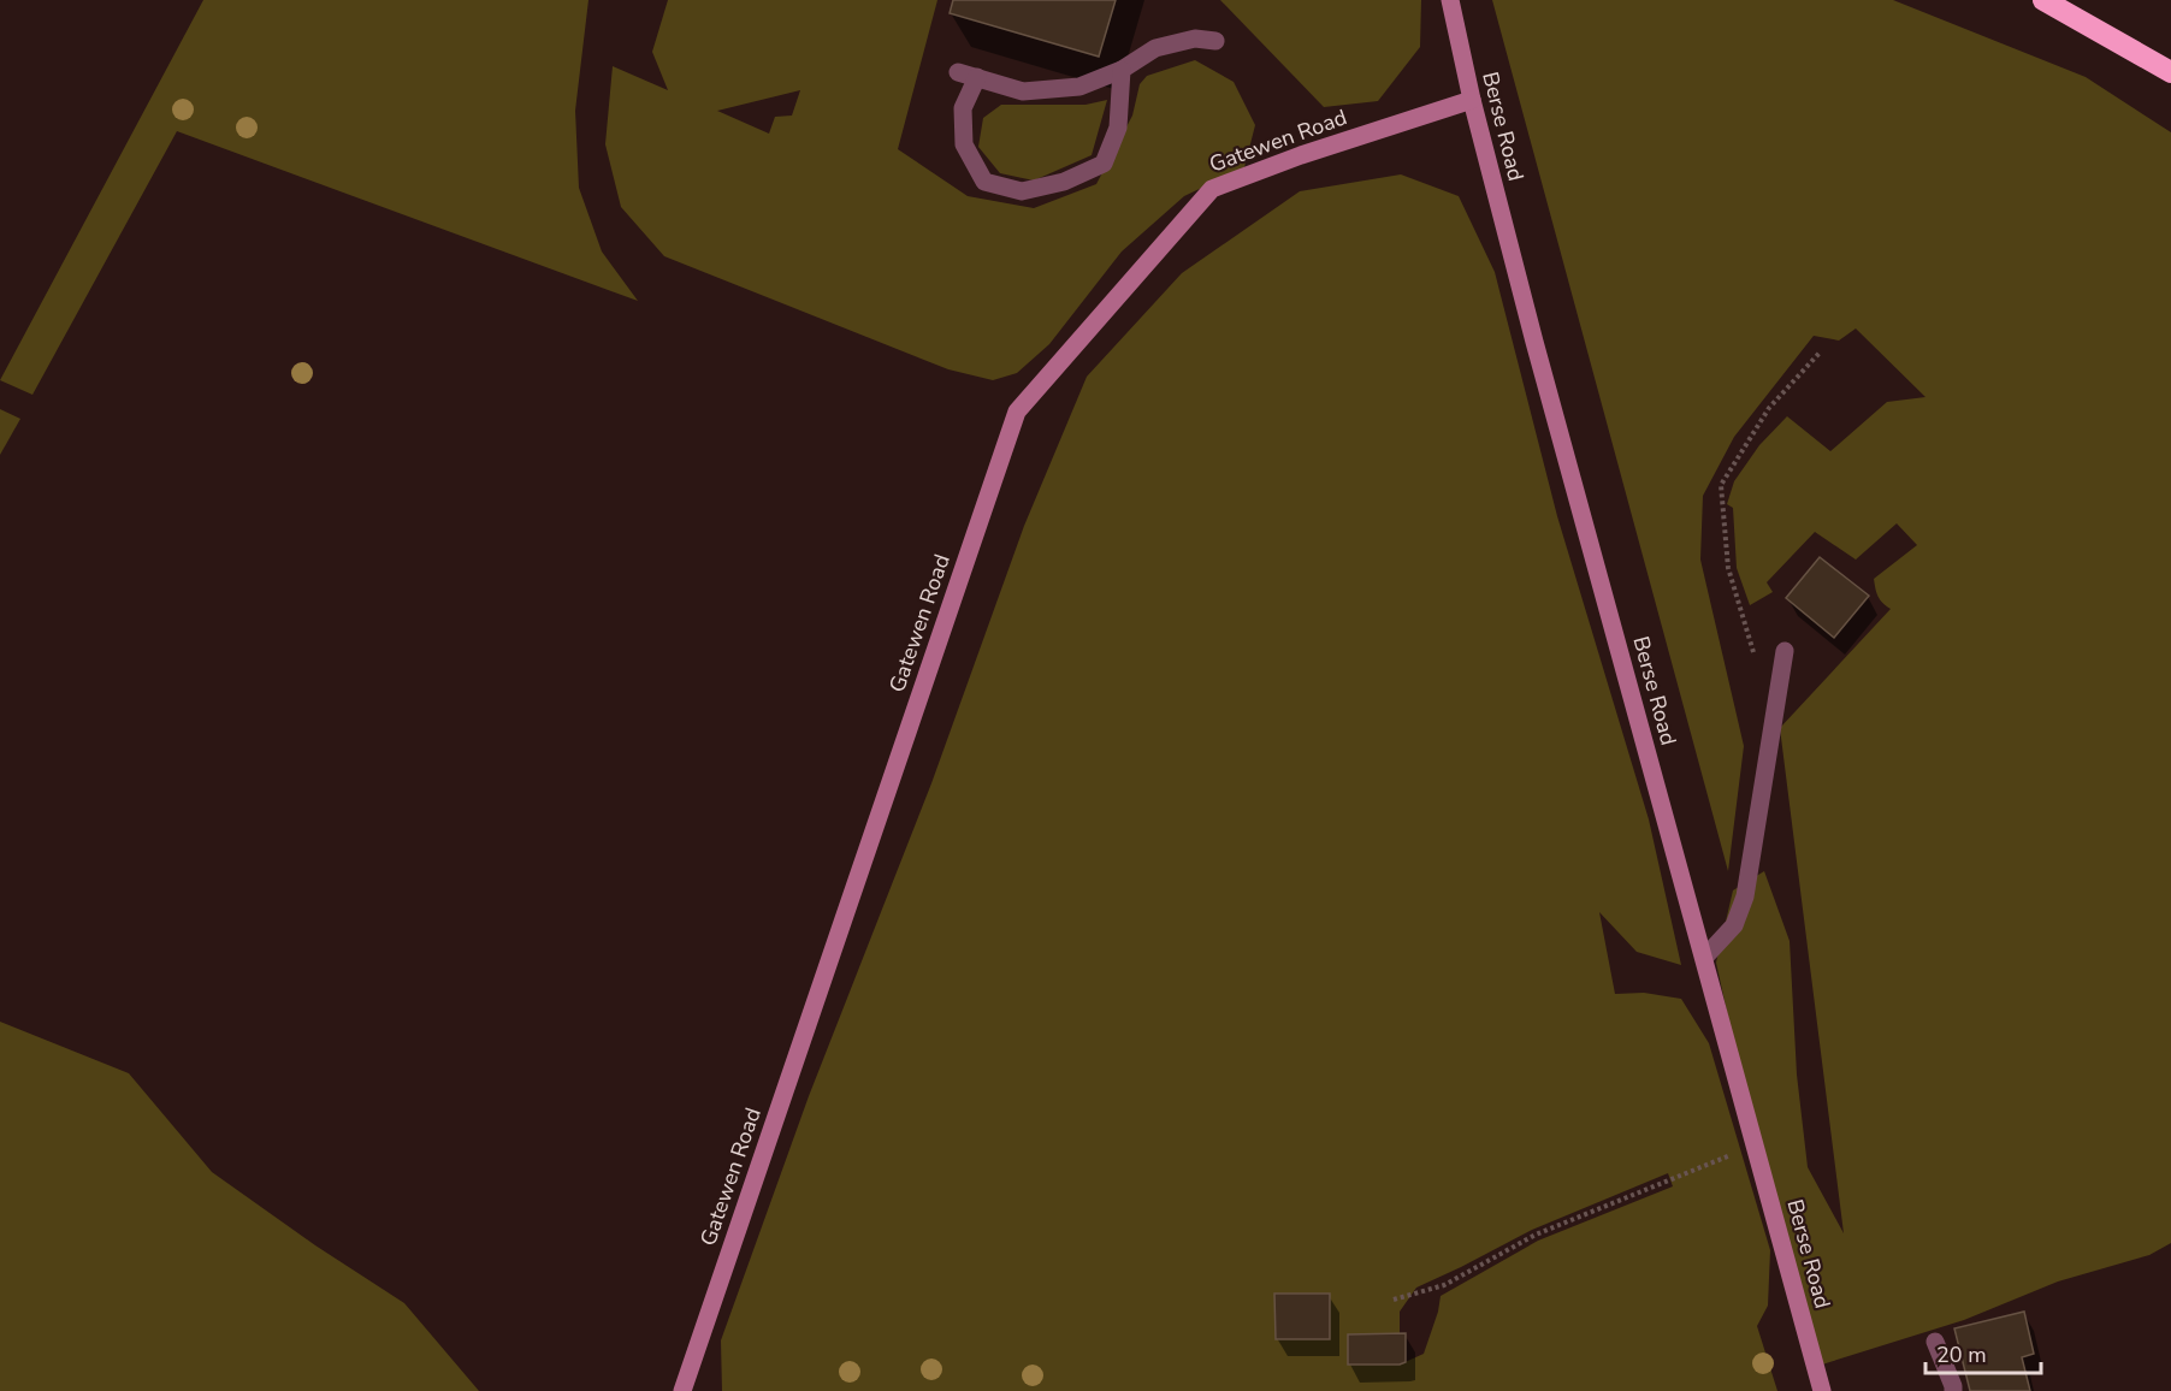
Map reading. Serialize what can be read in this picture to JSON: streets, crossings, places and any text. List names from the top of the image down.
{
  "streets": {
    "main road": ["Berse Road", "Gatewen Road"]
  },
  "crossings": [
    ["Berse Road", "Gatewen Road"]
  ],
  "scale_bar": "20 m"
}
